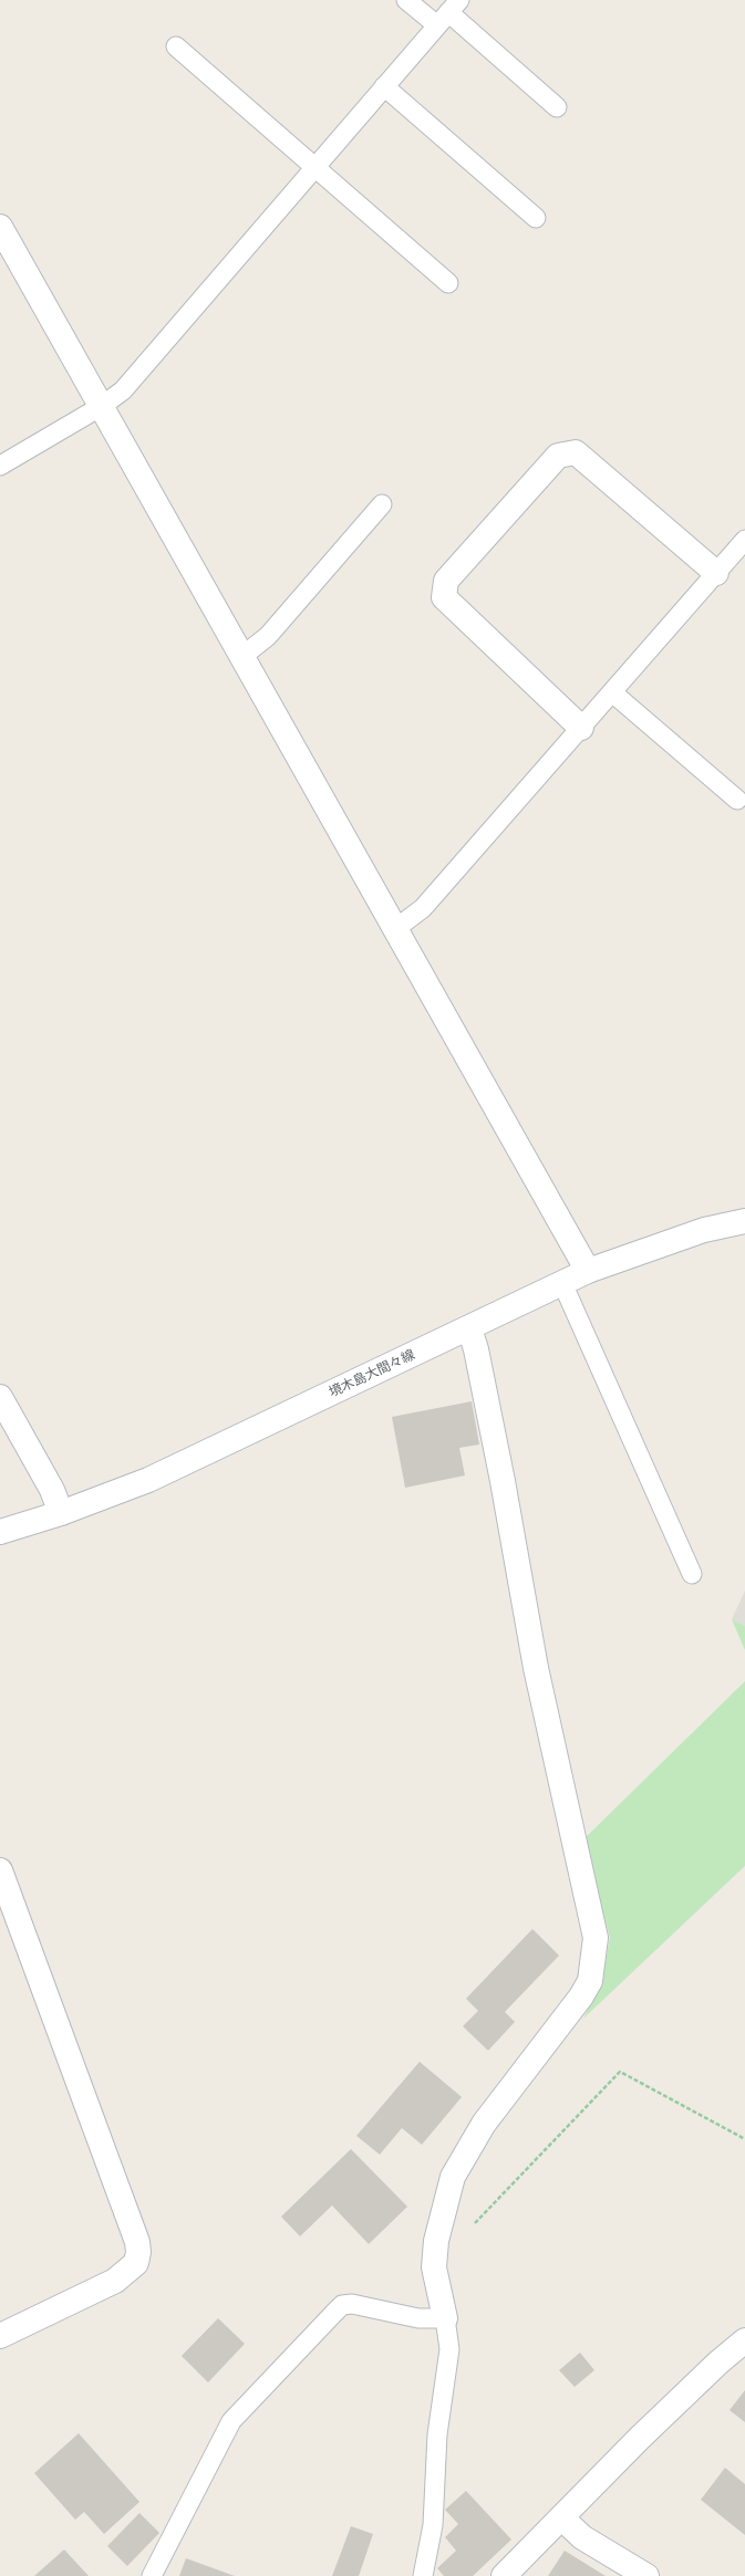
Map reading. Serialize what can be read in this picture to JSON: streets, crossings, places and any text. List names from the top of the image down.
{
  "streets": {
    "street": ["境木島大間々線"]
  }
}
